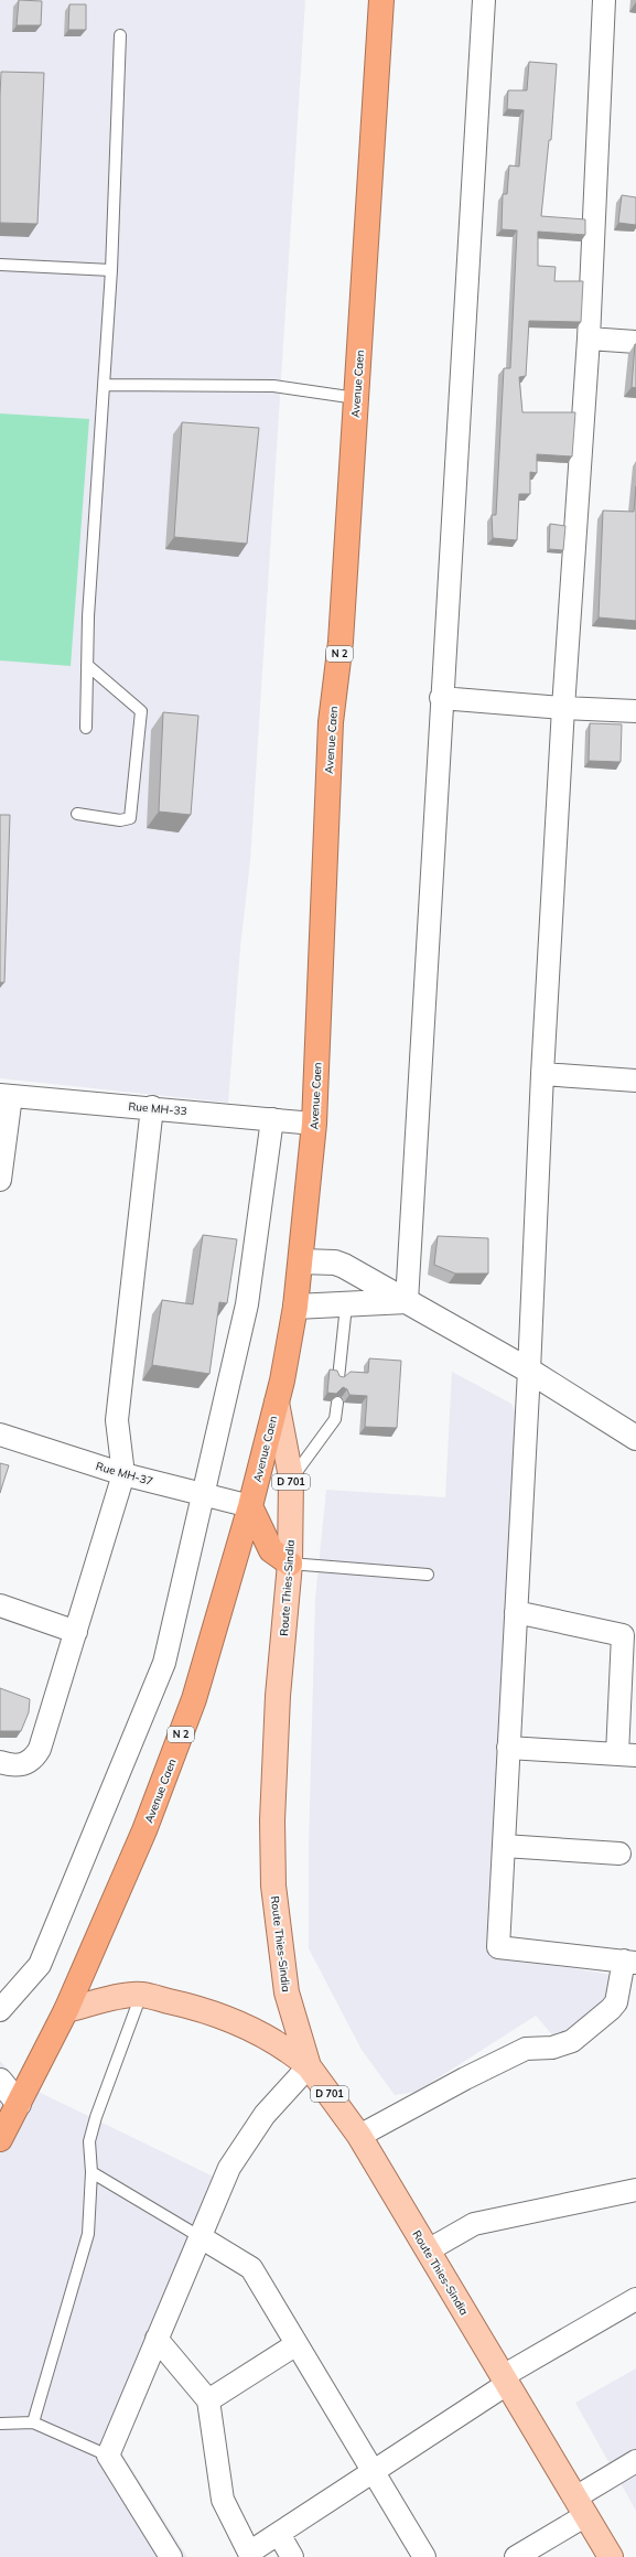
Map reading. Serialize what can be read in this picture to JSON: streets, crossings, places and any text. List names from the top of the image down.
{
  "streets": {
    "highway": ["Avenue Caen", "N 2"],
    "main road": ["D 701", "Route Thies-Sindia"],
    "street": ["Rue MH-33", "Rue MH-37"]
  },
  "crossings": [
    ["Avenue Caen", "Rue MH-33"],
    ["Avenue Caen", "Rue MH-37"],
    ["Avenue Caen", "Route Thies-Sindia"]
  ]
}
